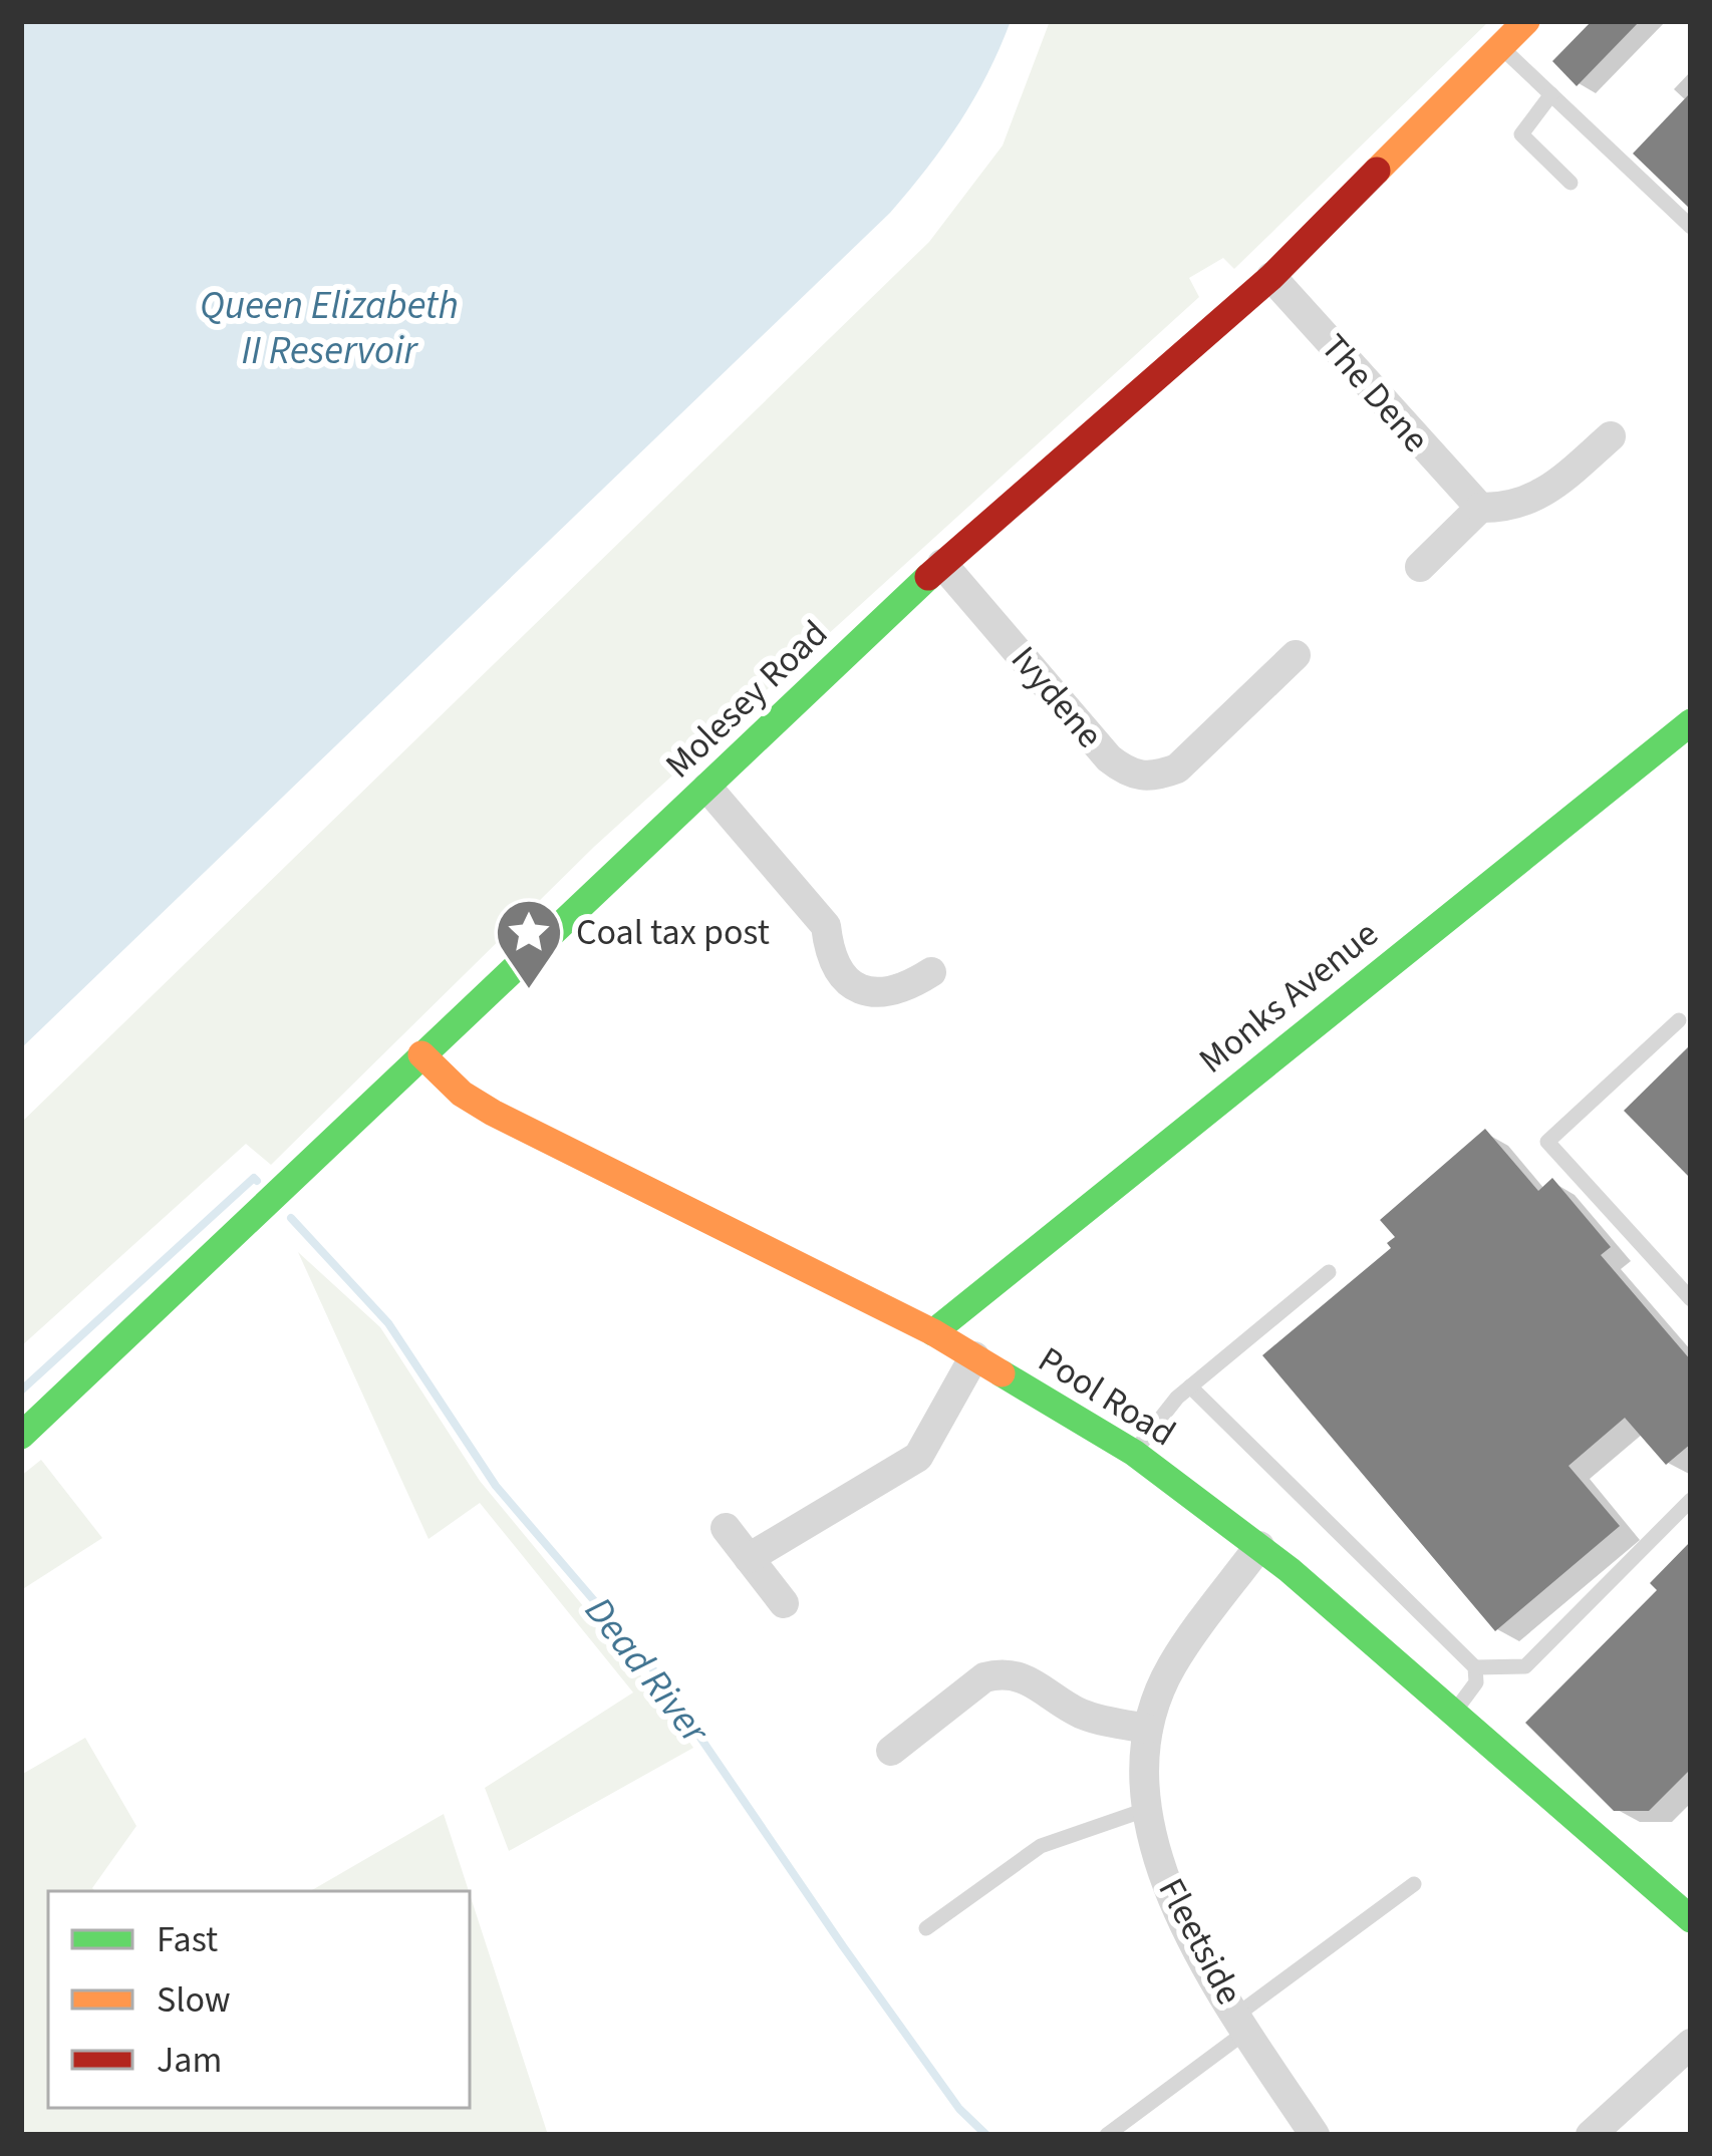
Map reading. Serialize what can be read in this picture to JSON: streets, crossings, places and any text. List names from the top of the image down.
{
  "streets": {
    "street": [
      "The Dene",
      "Ivydene",
      "Molesey Road",
      "Monks Avenue",
      "Pool Road",
      "Fleetside"
    ]
  },
  "crossings": [
    ["The Dene", "Molesey Road"],
    ["Ivydene", "Molesey Road"],
    ["Molesey Road", "Pool Road"],
    ["Monks Avenue", "Pool Road"],
    ["Pool Road", "Fleetside"]
  ],
  "water": ["Queen Elizabeth II Reservoir", "Dead River"],
  "places": {
    "place": ["Coal tax post"]
  },
  "legend": ["Fast", "Slow", "Jam"]
}
